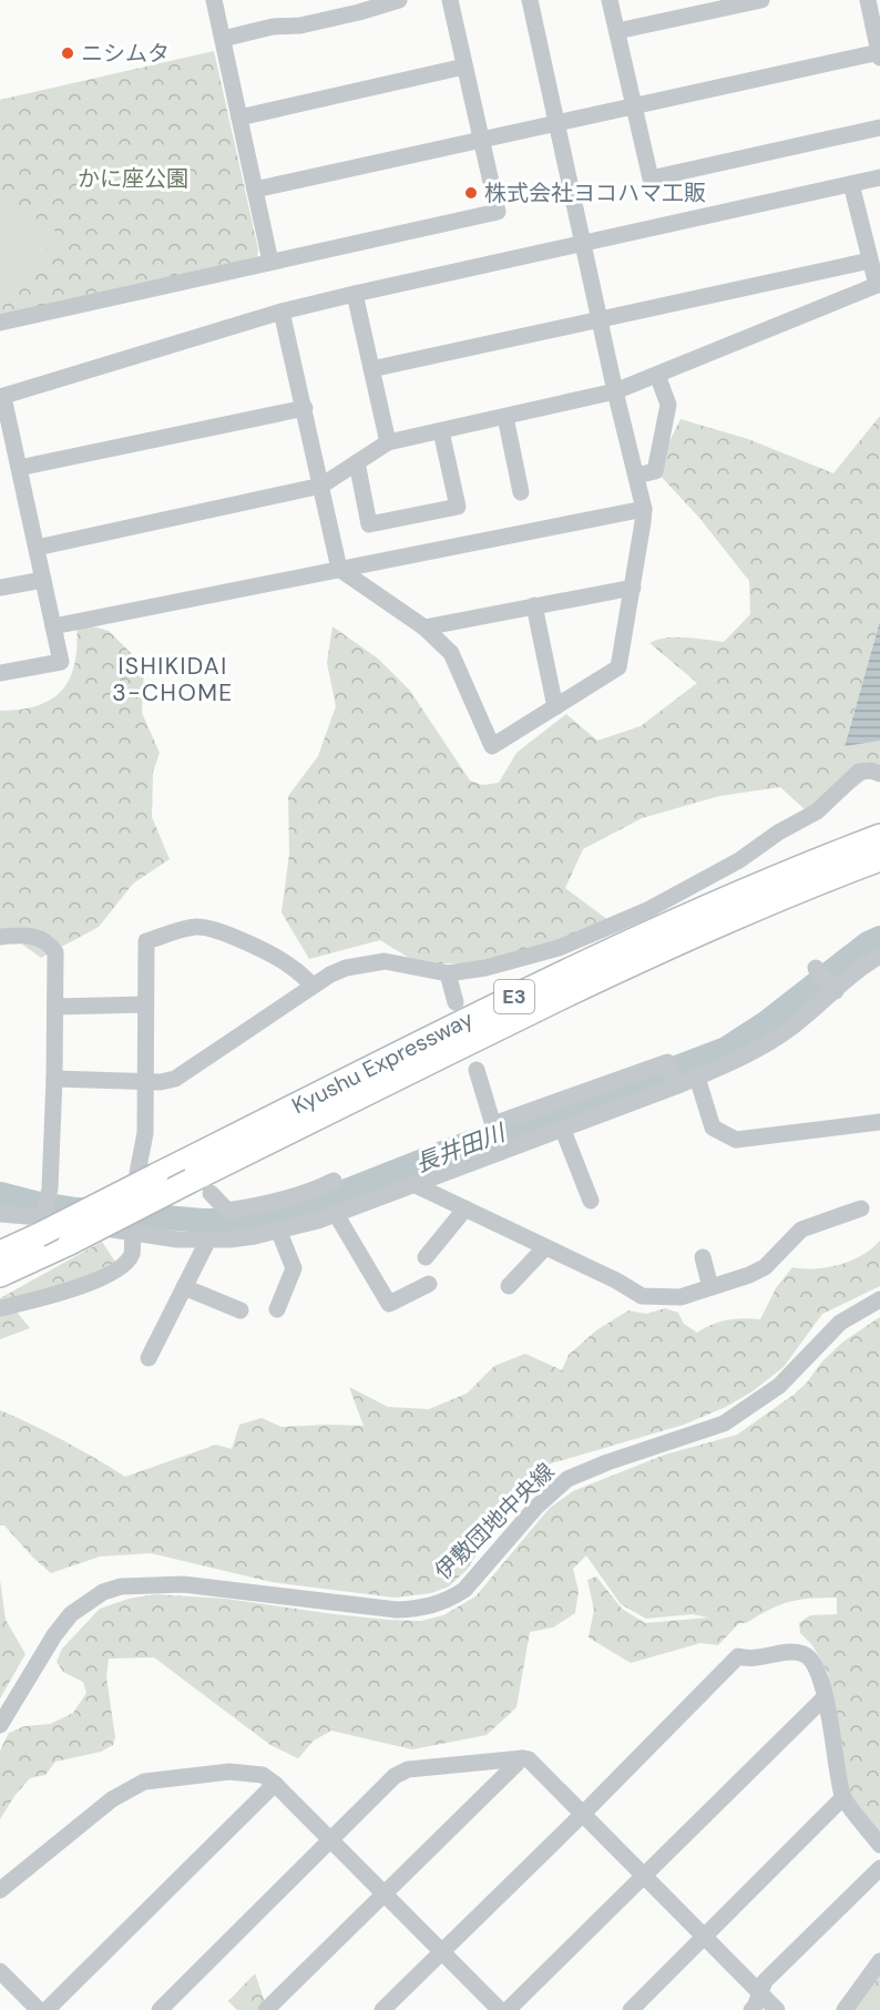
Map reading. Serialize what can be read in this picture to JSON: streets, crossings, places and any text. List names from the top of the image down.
{
  "streets": {
    "highway": ["E3", "Kyushu Expressway"],
    "street": ["伊敷団地中央線"]
  },
  "districts": ["ISHIKIDAI 3-CHOME"],
  "water": ["長井田川"],
  "parks": ["かに座公園"],
  "places": ["ニシムタ", "株式会社ヨコハマ工販"]
}
